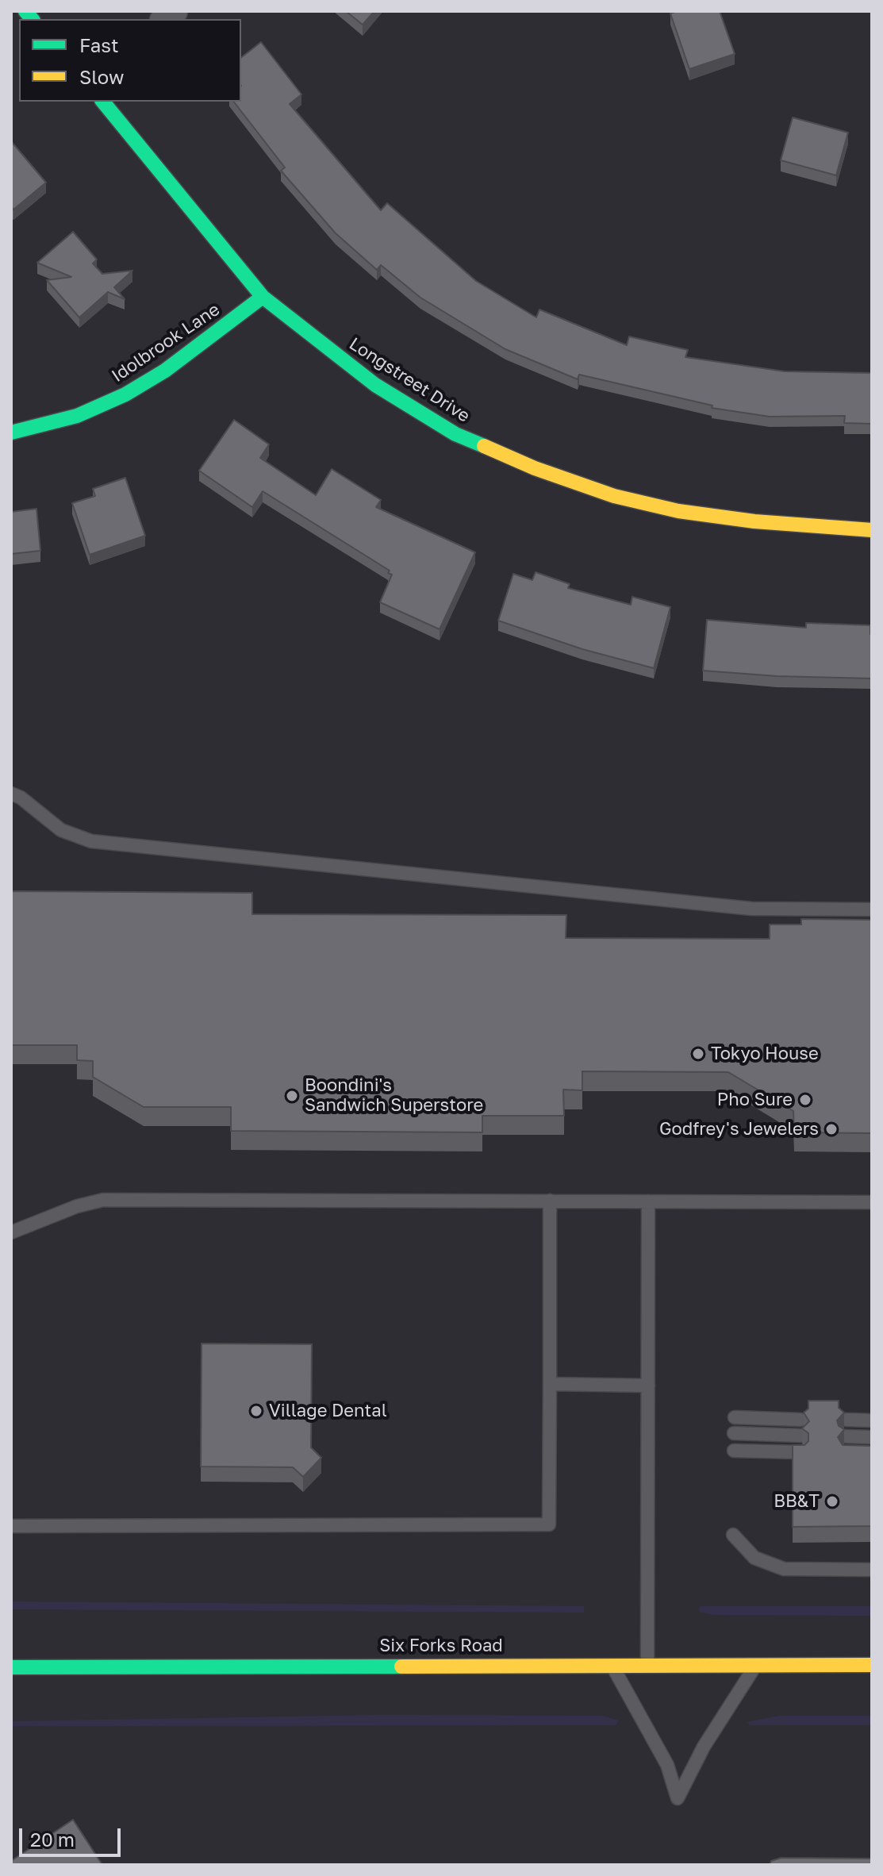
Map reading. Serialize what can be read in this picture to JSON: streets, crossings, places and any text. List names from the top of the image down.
{
  "streets": {
    "street": ["Idolbrook Lane", "Longstreet Drive", "Six Forks Road"]
  },
  "crossings": [
    ["Idolbrook Lane", "Longstreet Drive"]
  ],
  "places": [
    "Tokyo House",
    "Boondini's Sandwich Superstore",
    "Pho Sure",
    "Godfrey's Jewelers",
    "Village Dental",
    "BB&T"
  ],
  "legend": ["Fast", "Slow"],
  "scale_bar": "20 m"
}
